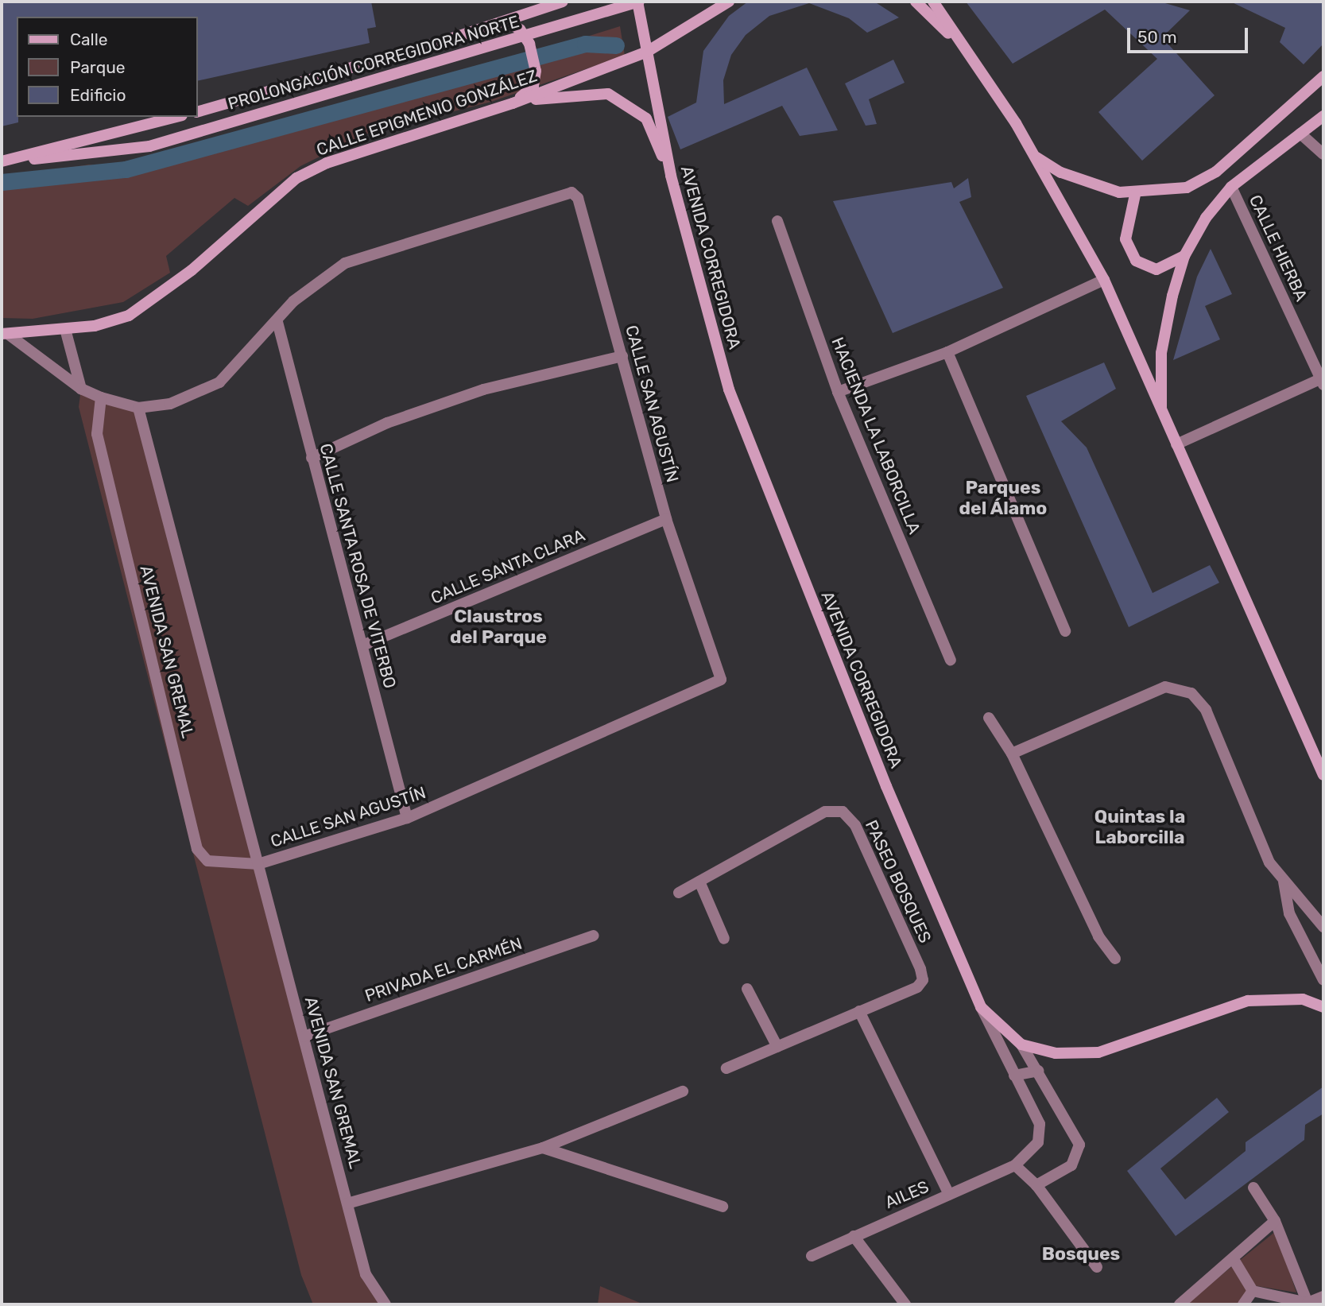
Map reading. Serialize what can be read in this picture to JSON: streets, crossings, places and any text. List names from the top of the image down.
{
  "streets": {
    "main road": ["PROLONGACIÓN CORREGIDORA NORTE", "CALLE EPIGMENIO GONZÁLEZ", "AVENIDA CORREGIDORA"],
    "street": [
      "CALLE HIERBA",
      "CALLE SAN AGUSTÍN",
      "HACIENDA LA LABORCILLA",
      "CALLE SANTA ROSA DE VITERBO",
      "CALLE SANTA CLARA",
      "AVENIDA SAN GREMAL",
      "PASEO BOSQUES",
      "PRIVADA EL CARMÉN",
      "AILES"
    ]
  },
  "crossings": [
    ["PROLONGACIÓN CORREGIDORA NORTE", "AVENIDA CORREGIDORA"],
    ["CALLE EPIGMENIO GONZÁLEZ", "AVENIDA CORREGIDORA"],
    ["CALLE EPIGMENIO GONZÁLEZ", "CALLE SAN AGUSTÍN"],
    ["AVENIDA CORREGIDORA", "AILES"],
    ["CALLE SAN AGUSTÍN", "CALLE SANTA ROSA DE VITERBO"],
    ["CALLE SAN AGUSTÍN", "CALLE SANTA CLARA"],
    ["CALLE SAN AGUSTÍN", "AVENIDA SAN GREMAL"],
    ["CALLE SANTA ROSA DE VITERBO", "CALLE SANTA CLARA"],
    ["AVENIDA SAN GREMAL", "PRIVADA EL CARMÉN"]
  ],
  "districts": [
    "Parques del Álamo",
    "Claustros del Parque",
    "Quintas la Laborcilla",
    "Bosques"
  ],
  "legend": ["Calle", "Parque", "Edificio"],
  "scale_bar": "50 m"
}
